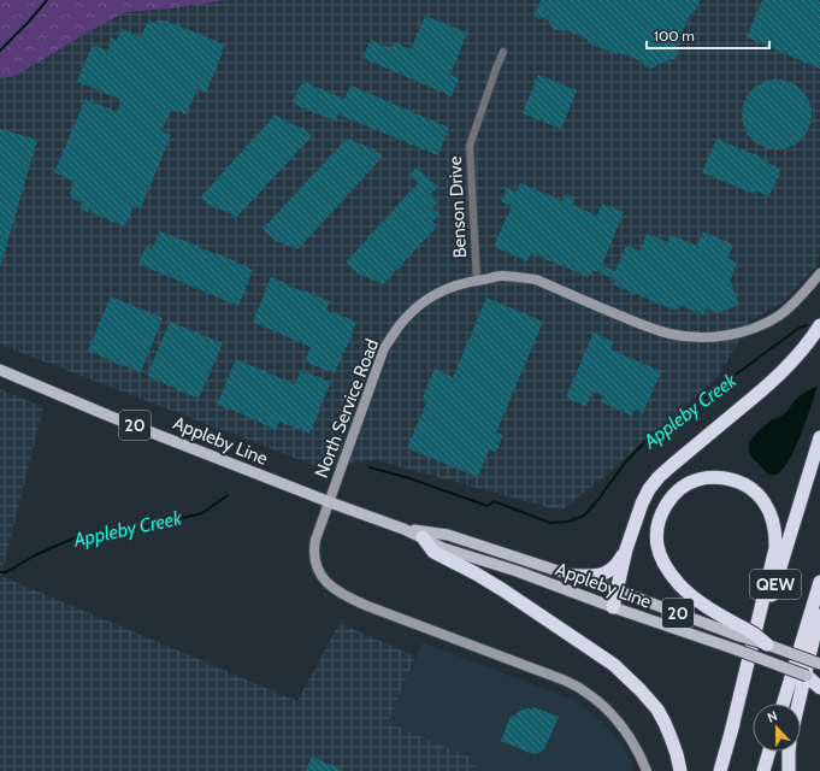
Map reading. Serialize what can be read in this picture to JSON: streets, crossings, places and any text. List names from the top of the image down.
{
  "streets": {
    "highway": ["QEW"],
    "main road": ["20", "Appleby Line"],
    "street": ["Benson Drive", "North Service Road"]
  },
  "crossings": [
    ["Benson Drive", "North Service Road"],
    ["North Service Road", "Appleby Line"]
  ],
  "water": ["Appleby Creek"],
  "scale_bar": "100 m",
  "north": "top"
}
